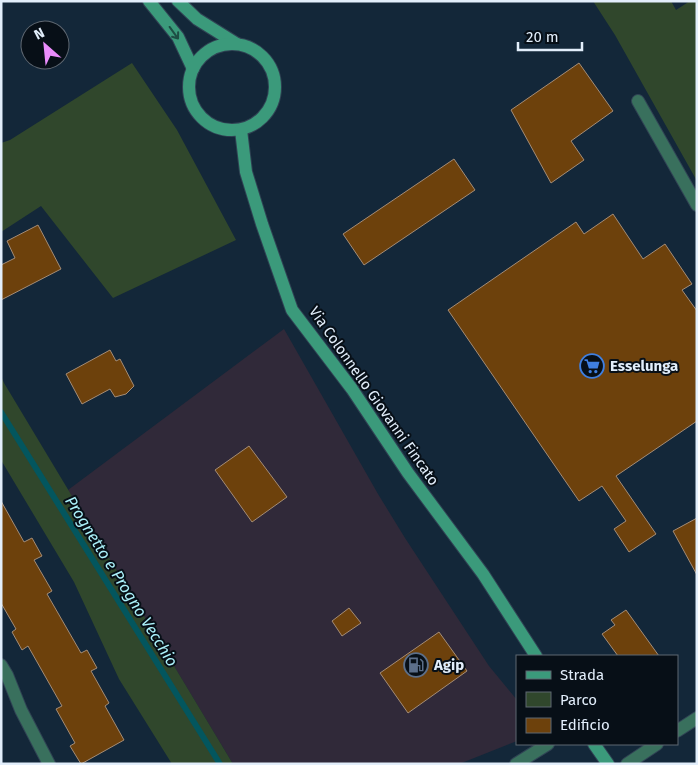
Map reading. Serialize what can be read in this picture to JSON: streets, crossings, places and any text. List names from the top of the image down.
{
  "streets": {
    "main road": ["Via Colonnello Giovanni Fincato"]
  },
  "water": ["Prognetto e Progno Vecchio"],
  "places": {
    "supermarket": ["Esselunga"],
    "fuel station": ["Agip"]
  },
  "legend": ["Strada", "Parco", "Edificio"],
  "scale_bar": "20 m",
  "north": "top left"
}
